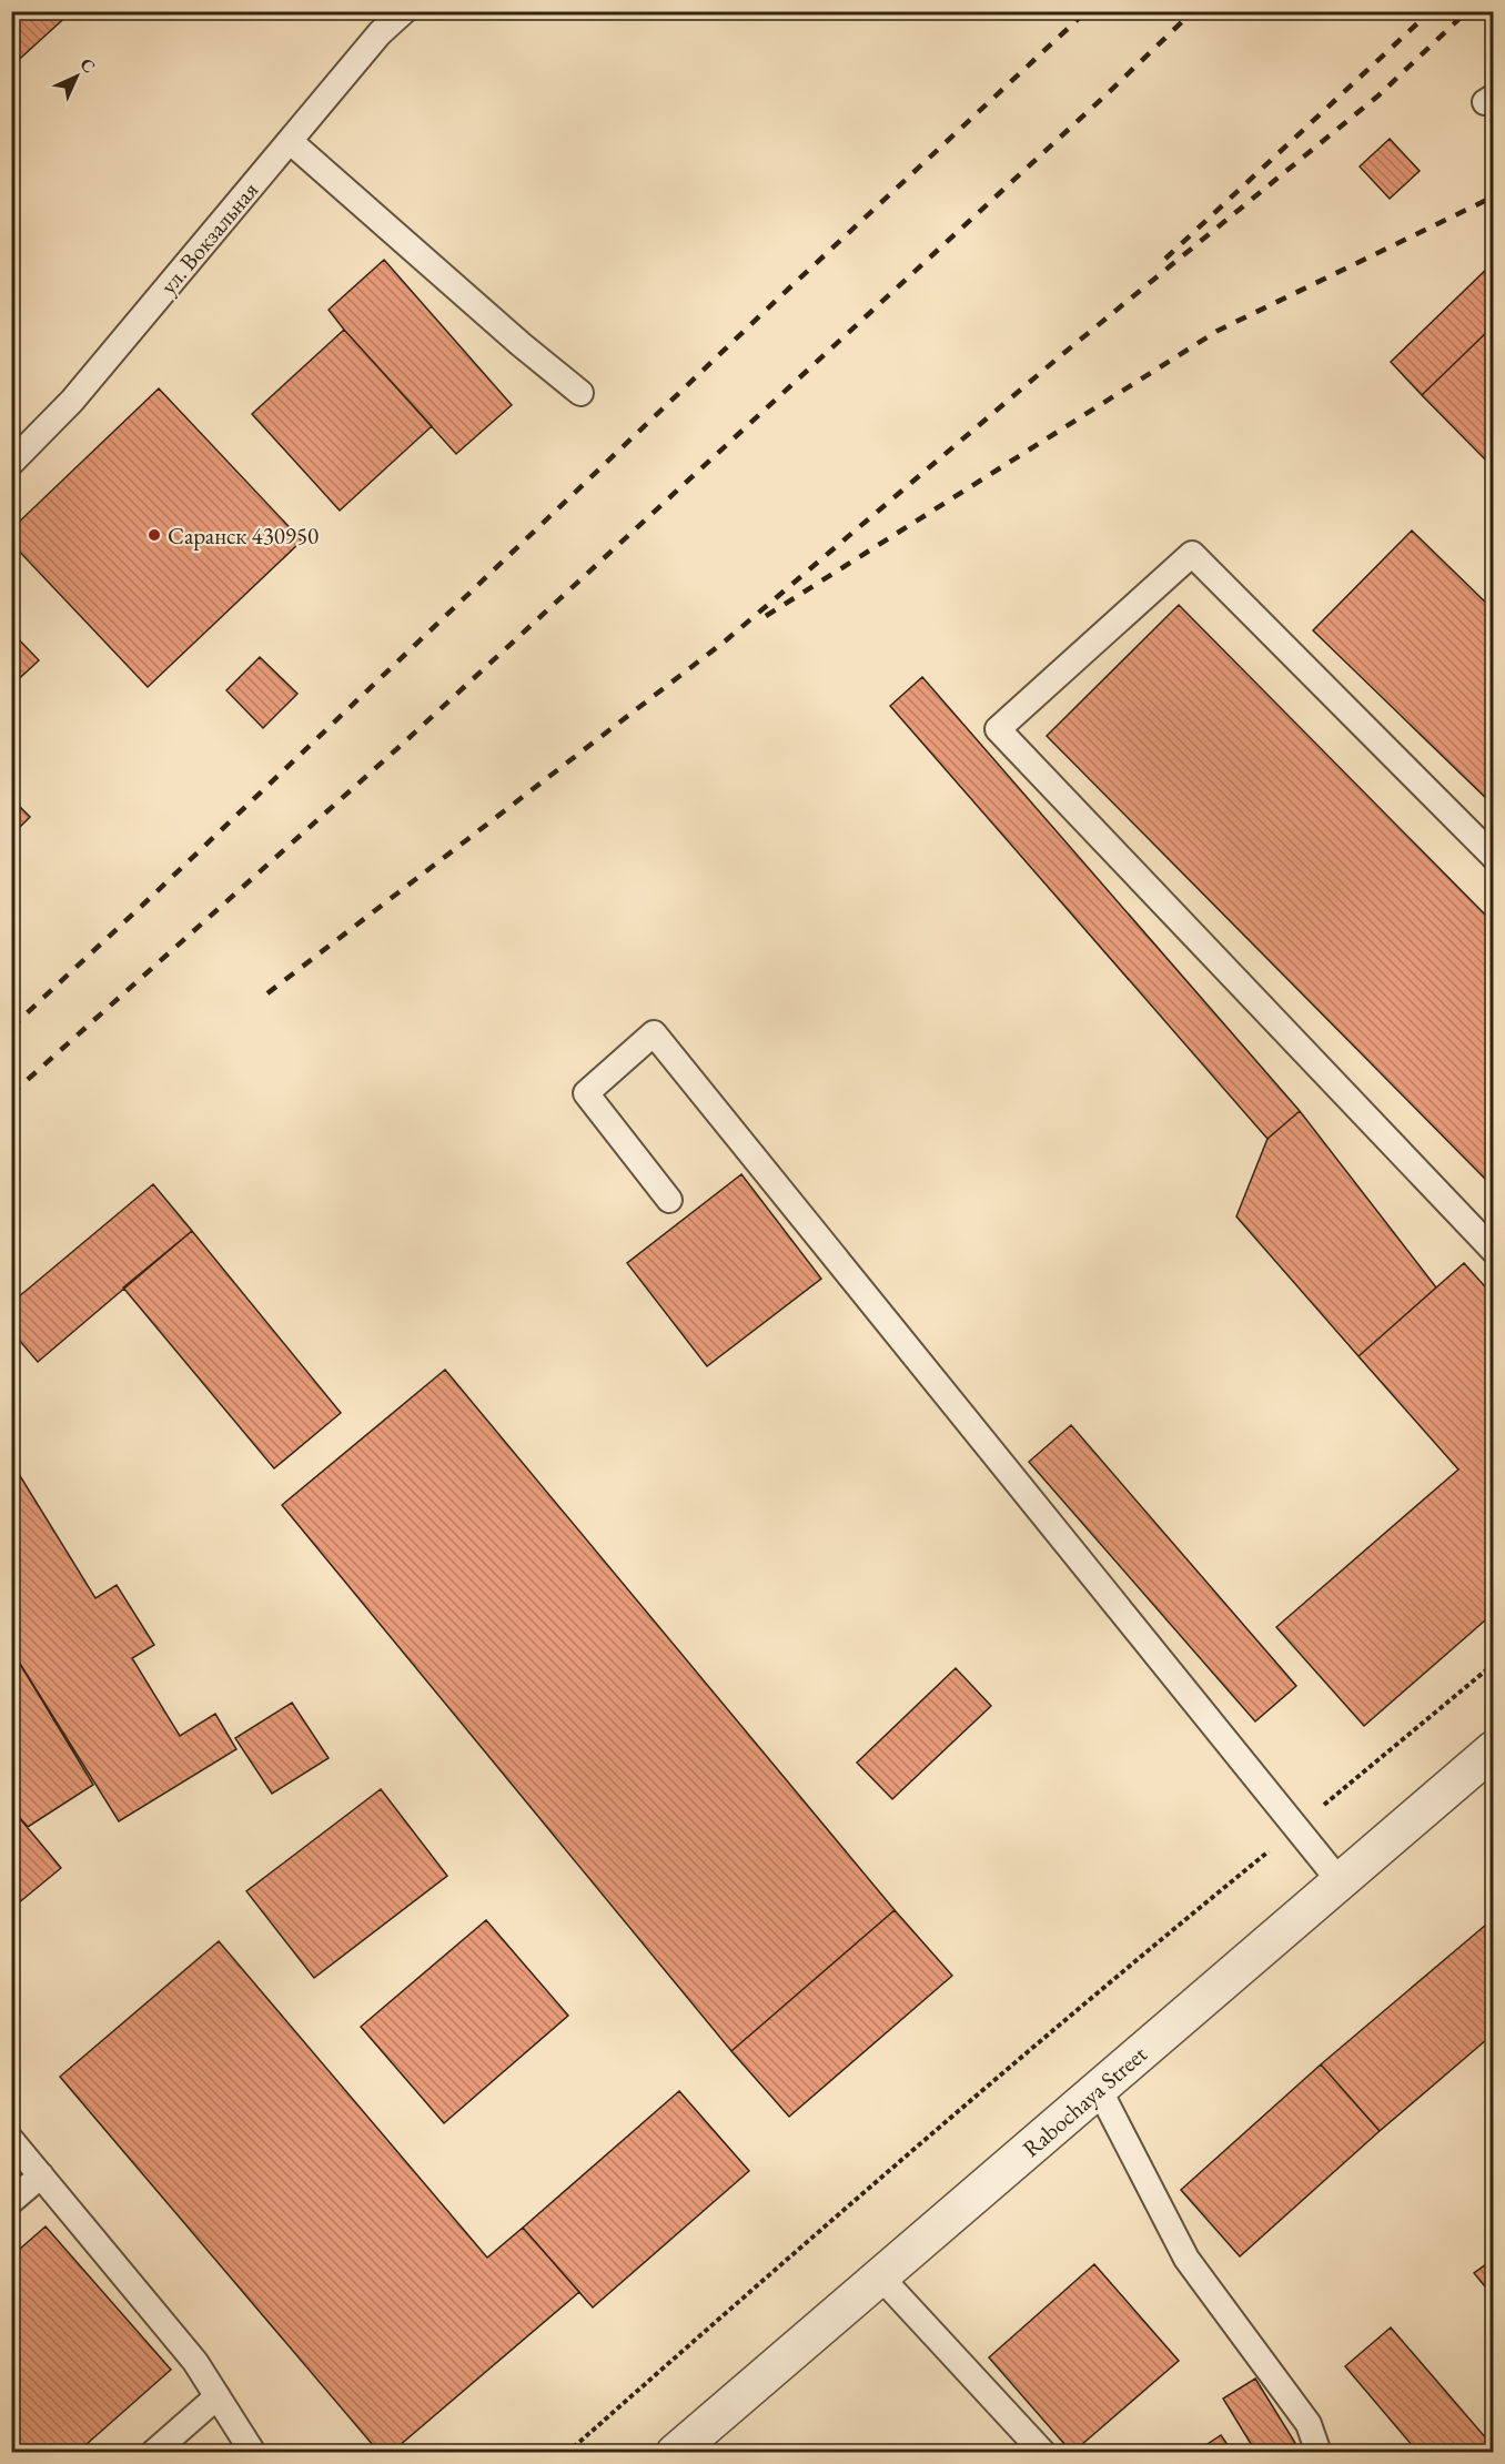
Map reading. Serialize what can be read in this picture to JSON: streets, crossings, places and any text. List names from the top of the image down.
{
  "streets": {
    "street": ["Rabochaya Street"],
    "lane": ["ул. Вокзальная"]
  },
  "places": ["Саранск 430950"],
  "north": "top right"
}
